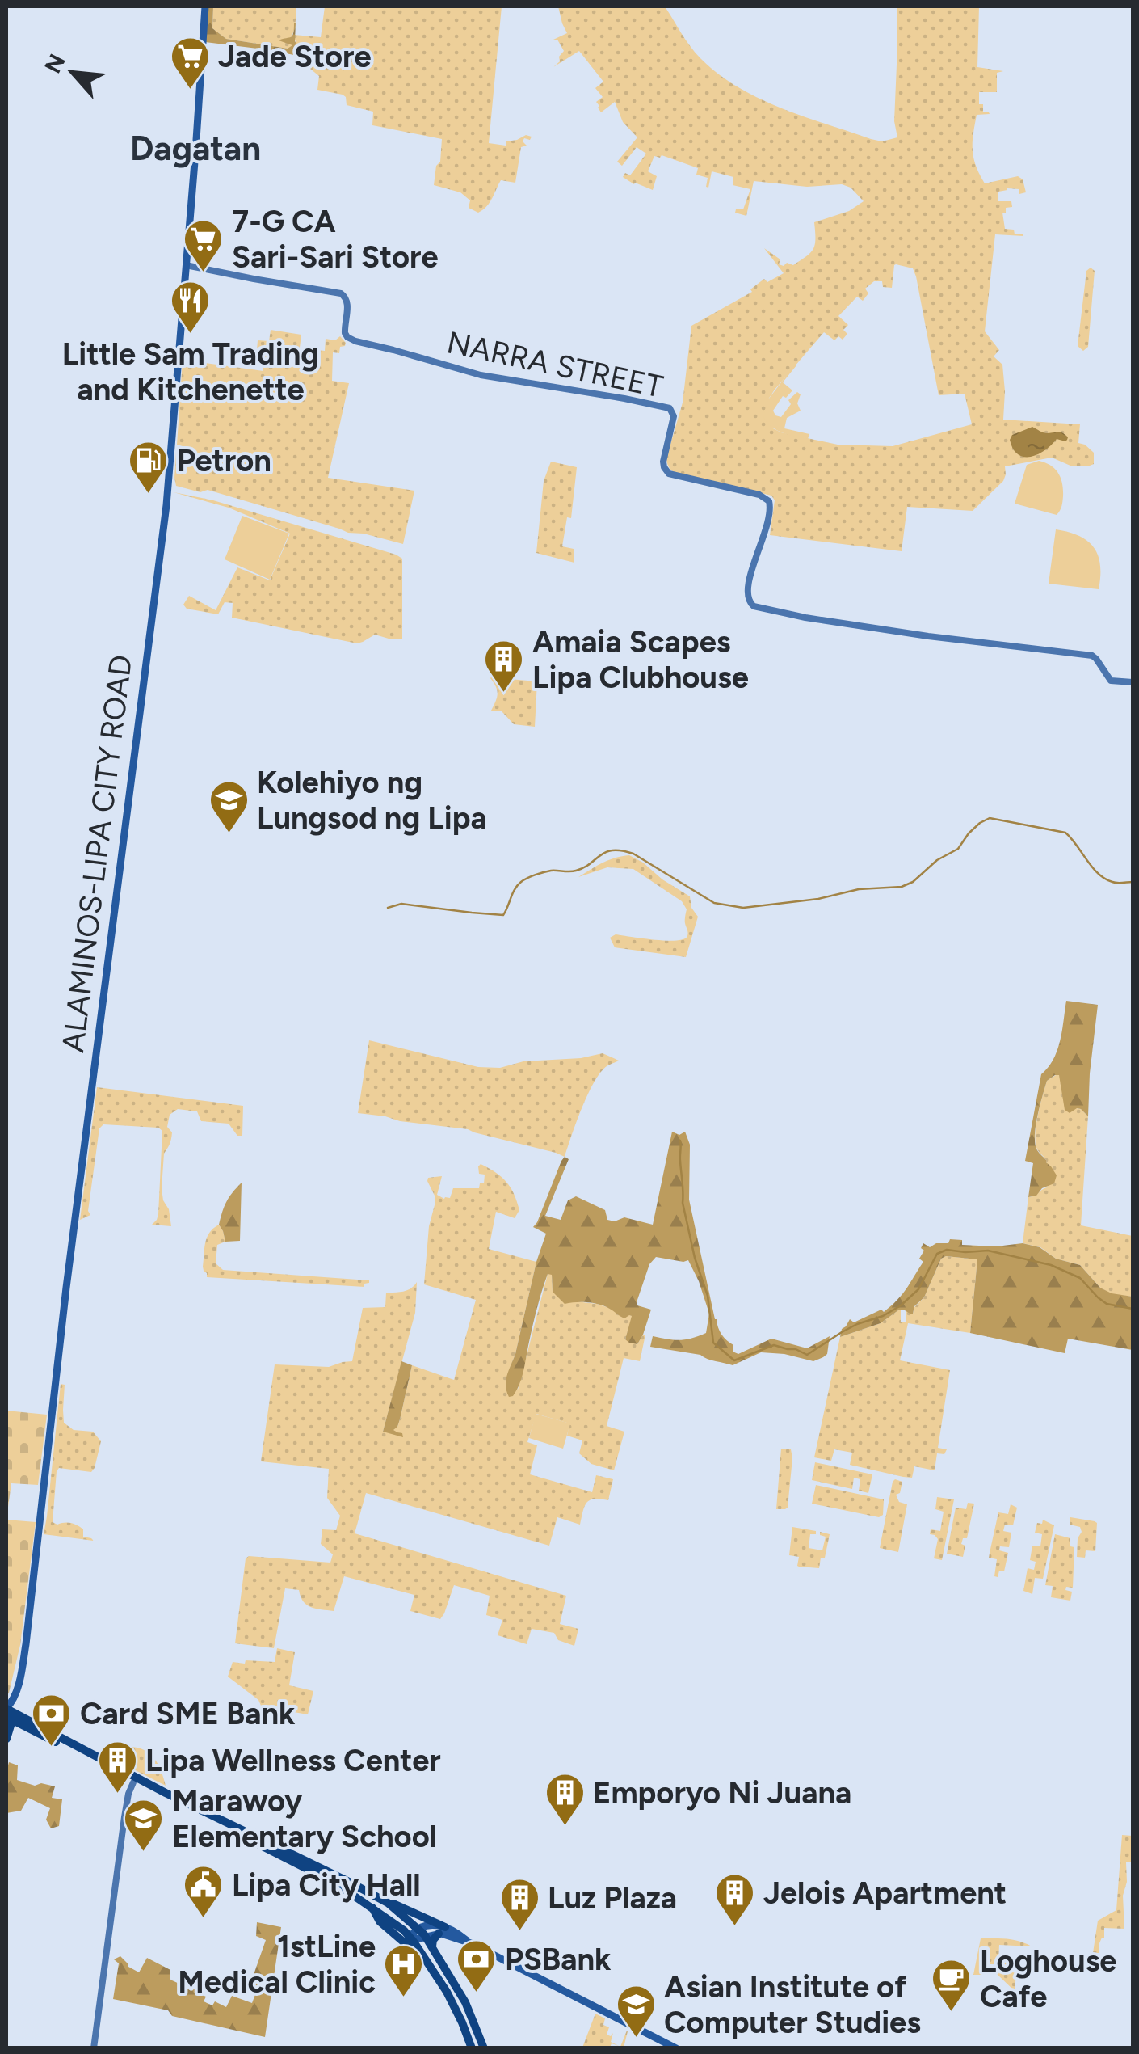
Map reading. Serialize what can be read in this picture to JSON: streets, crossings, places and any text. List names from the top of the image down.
{
  "streets": {
    "main road": ["ALAMINOS-LIPA CITY ROAD"],
    "street": ["NARRA STREET"]
  },
  "crossings": [
    ["NARRA STREET", "ALAMINOS-LIPA CITY ROAD"]
  ],
  "districts": ["Dagatan"],
  "places": {
    "supermarket": ["Jade Store", "7-G CA Sari-Sari Store"],
    "restaurant": ["Little Sam Trading and Kitchenette"],
    "fuel station": ["Petron"],
    "building": [
      "Amaia Scapes Lipa Clubhouse",
      "Lipa Wellness Center",
      "Emporyo Ni Juana",
      "Jelois Apartment",
      "Luz Plaza"
    ],
    "school or university": ["Kolehiyo ng Lungsod ng Lipa", "Marawoy Elementary School", "Asian Institute of Computer Studies"],
    "bank": ["Card SME Bank", "PSBank"],
    "public building": ["Lipa City Hall"],
    "hospital": ["1stLine Medical Clinic"],
    "cafe": ["Loghouse Cafe"]
  },
  "north": "top left"
}
